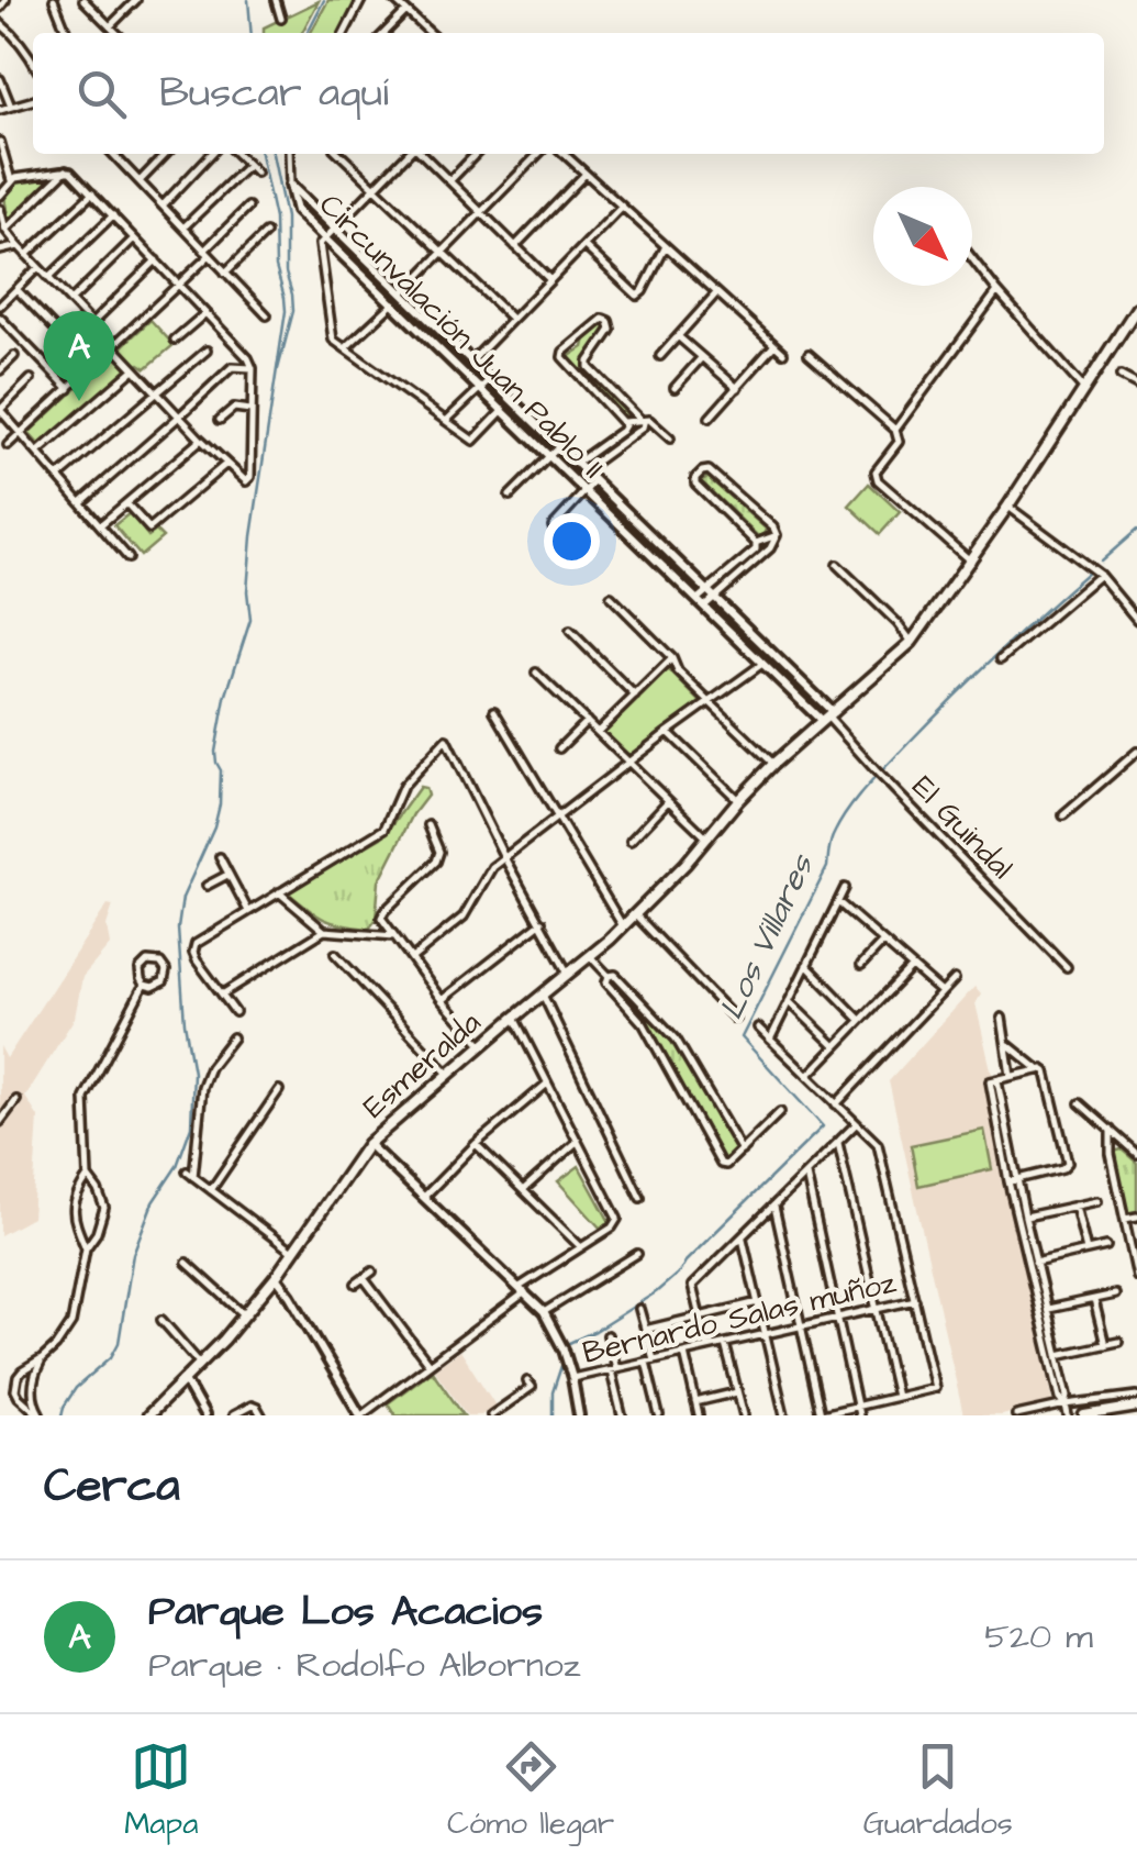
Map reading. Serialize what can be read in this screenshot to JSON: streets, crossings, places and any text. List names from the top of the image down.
{
  "streets": {
    "main road": ["Esmeralda"],
    "street": ["Circunvalación Juan Pablo II", "El Guindal", "Bernardo Salas muñoz"]
  },
  "crossings": [
    ["Circunvalación Juan Pablo II", "El Guindal"],
    ["Circunvalación Juan Pablo II", "Esmeralda"],
    ["El Guindal", "Esmeralda"]
  ],
  "water": ["Los Villares"],
  "north": "bottom right",
  "page": {
    "search": "Buscar aquí",
    "pins": "A",
    "heading": "Cerca",
    "list": [
      {
        "mark": "A",
        "name": "Parque Los Acacios",
        "note": "Parque · Rodolfo Albornoz",
        "value": "520 m"
      }
    ],
    "nav": ["Mapa", "Cómo llegar", "Guardados"]
  }
}
